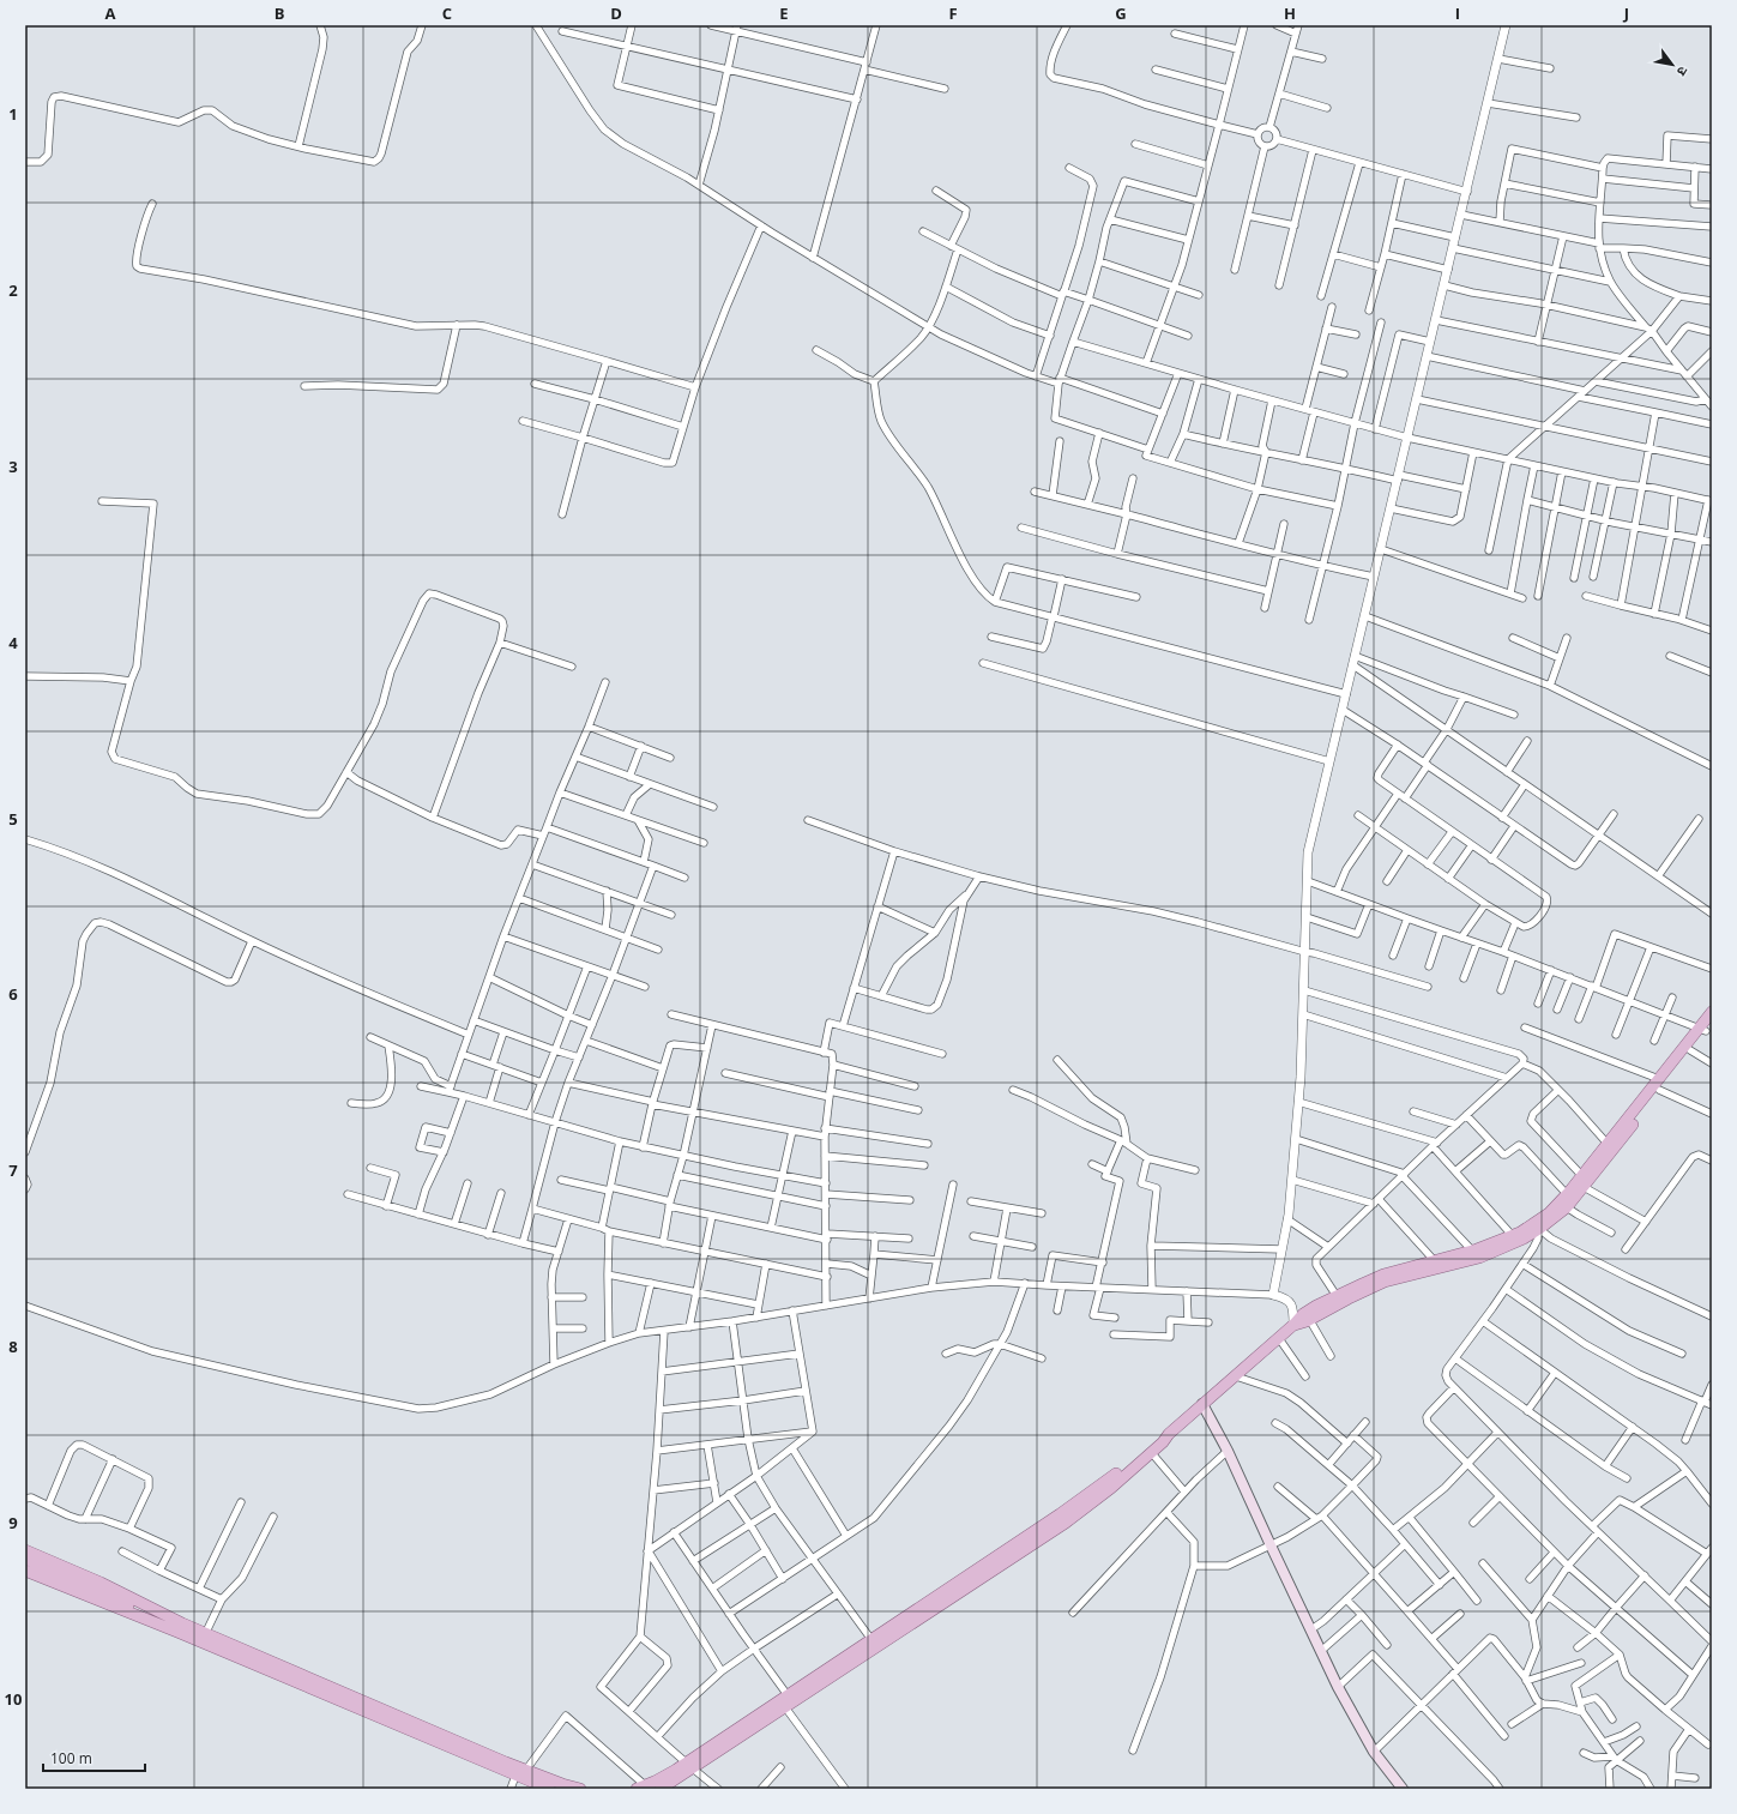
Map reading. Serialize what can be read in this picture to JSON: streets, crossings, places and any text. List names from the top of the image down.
{
  "scale_bar": "100 m",
  "north": "bottom right",
  "grid": {
    "columns": [
      "A",
      "B",
      "C",
      "D",
      "E",
      "F",
      "G",
      "H",
      "I",
      "J"
    ],
    "rows": [
      "1",
      "2",
      "3",
      "4",
      "5",
      "6",
      "7",
      "8",
      "9",
      "10"
    ]
  }
}
